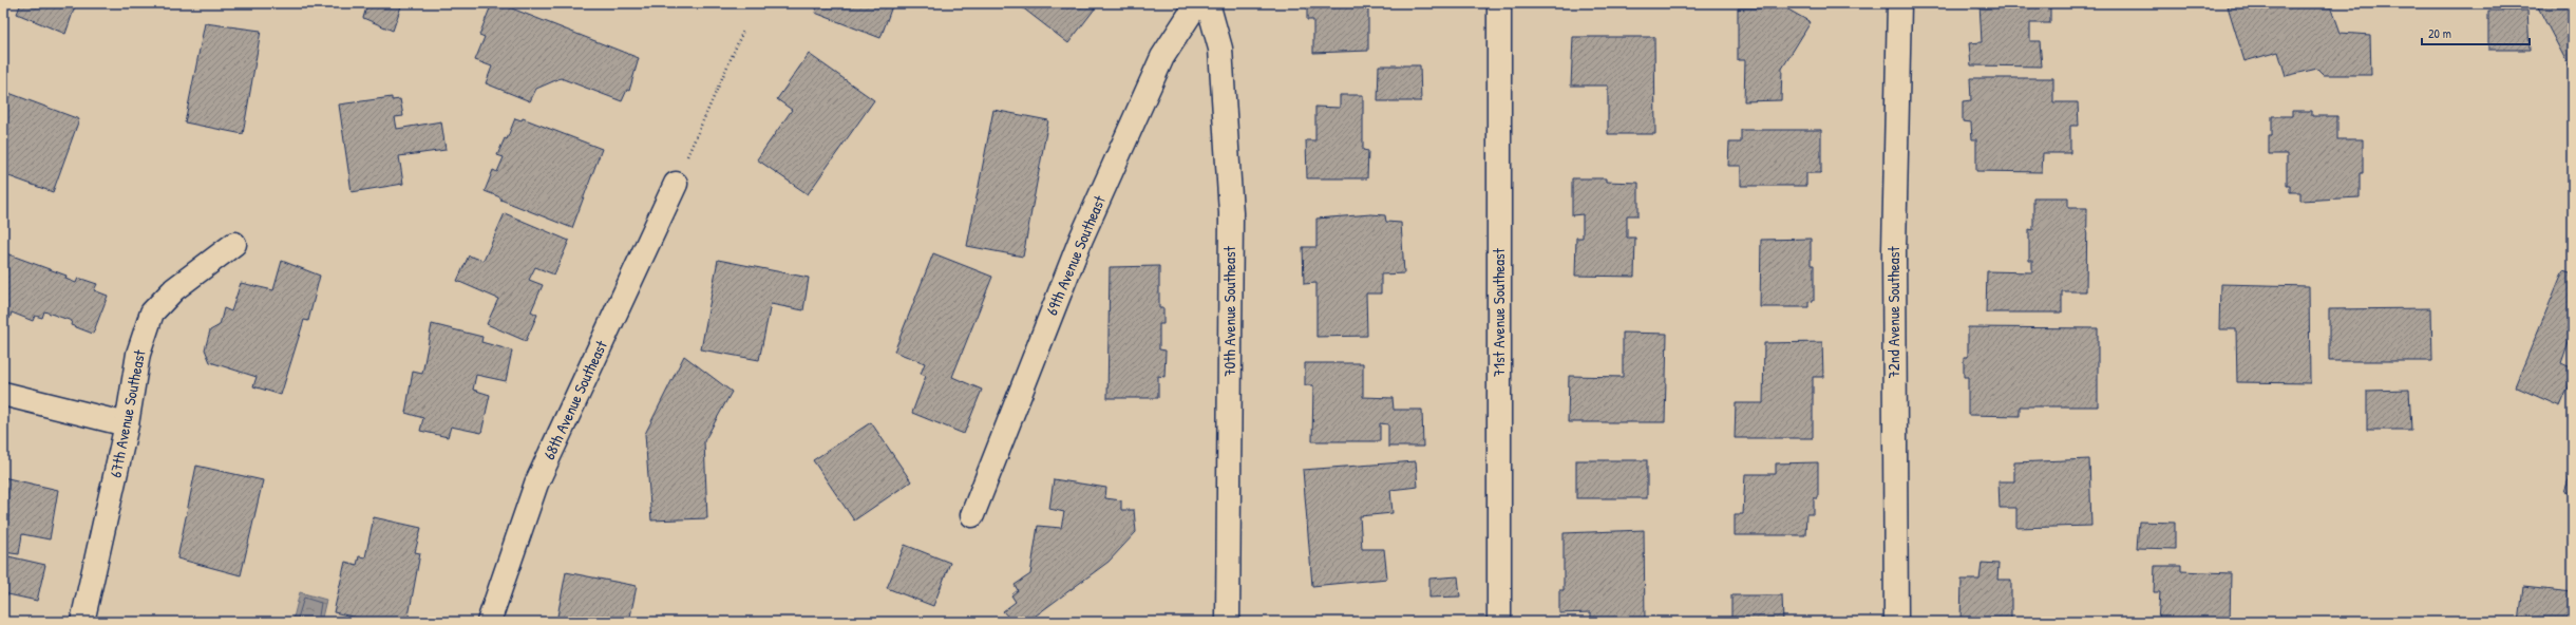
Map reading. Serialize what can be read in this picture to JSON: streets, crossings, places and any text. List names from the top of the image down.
{
  "streets": {
    "street": [
      "69th Avenue Southeast",
      "70th Avenue Southeast",
      "71st Avenue Southeast",
      "72nd Avenue Southeast",
      "68th Avenue Southeast",
      "67th Avenue Southeast"
    ]
  },
  "scale_bar": "20 m"
}
